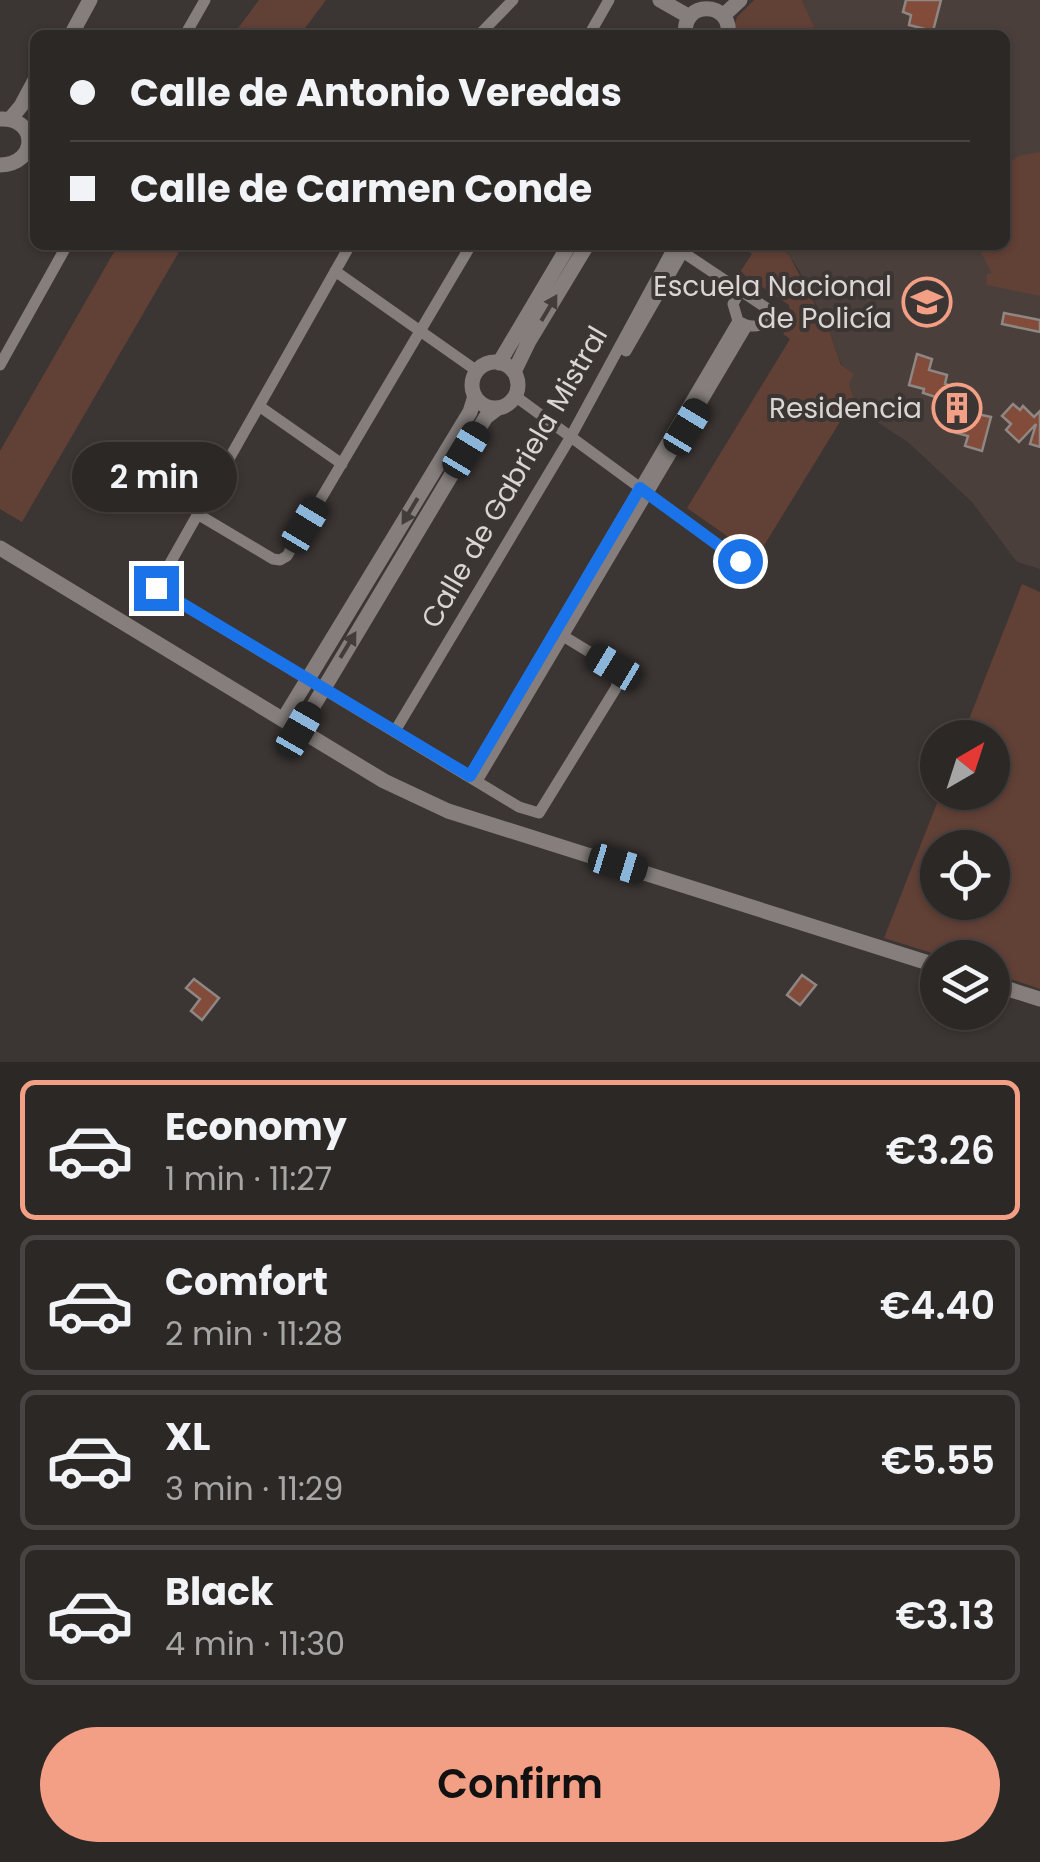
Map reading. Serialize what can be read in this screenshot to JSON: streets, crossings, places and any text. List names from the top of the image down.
{
  "streets": {
    "street": ["Calle de Gabriela Mistral"]
  },
  "places": {
    "school or university": ["Escuela Nacional de Policía"],
    "building": ["Residencia"]
  },
  "north": "top right",
  "page": {
    "banner": ["Calle de Antonio Veredas", "Calle de Carmen Conde"],
    "bubble": "2 min",
    "list": [
      {
        "name": "Economy",
        "note": "1 min · 11:27",
        "value": "€3.26"
      },
      {
        "name": "Comfort",
        "note": "2 min · 11:28",
        "value": "€4.40"
      },
      {
        "name": "XL",
        "note": "3 min · 11:29",
        "value": "€5.55"
      },
      {
        "name": "Black",
        "note": "4 min · 11:30",
        "value": "€3.13"
      }
    ],
    "buttons": "Confirm"
  }
}
